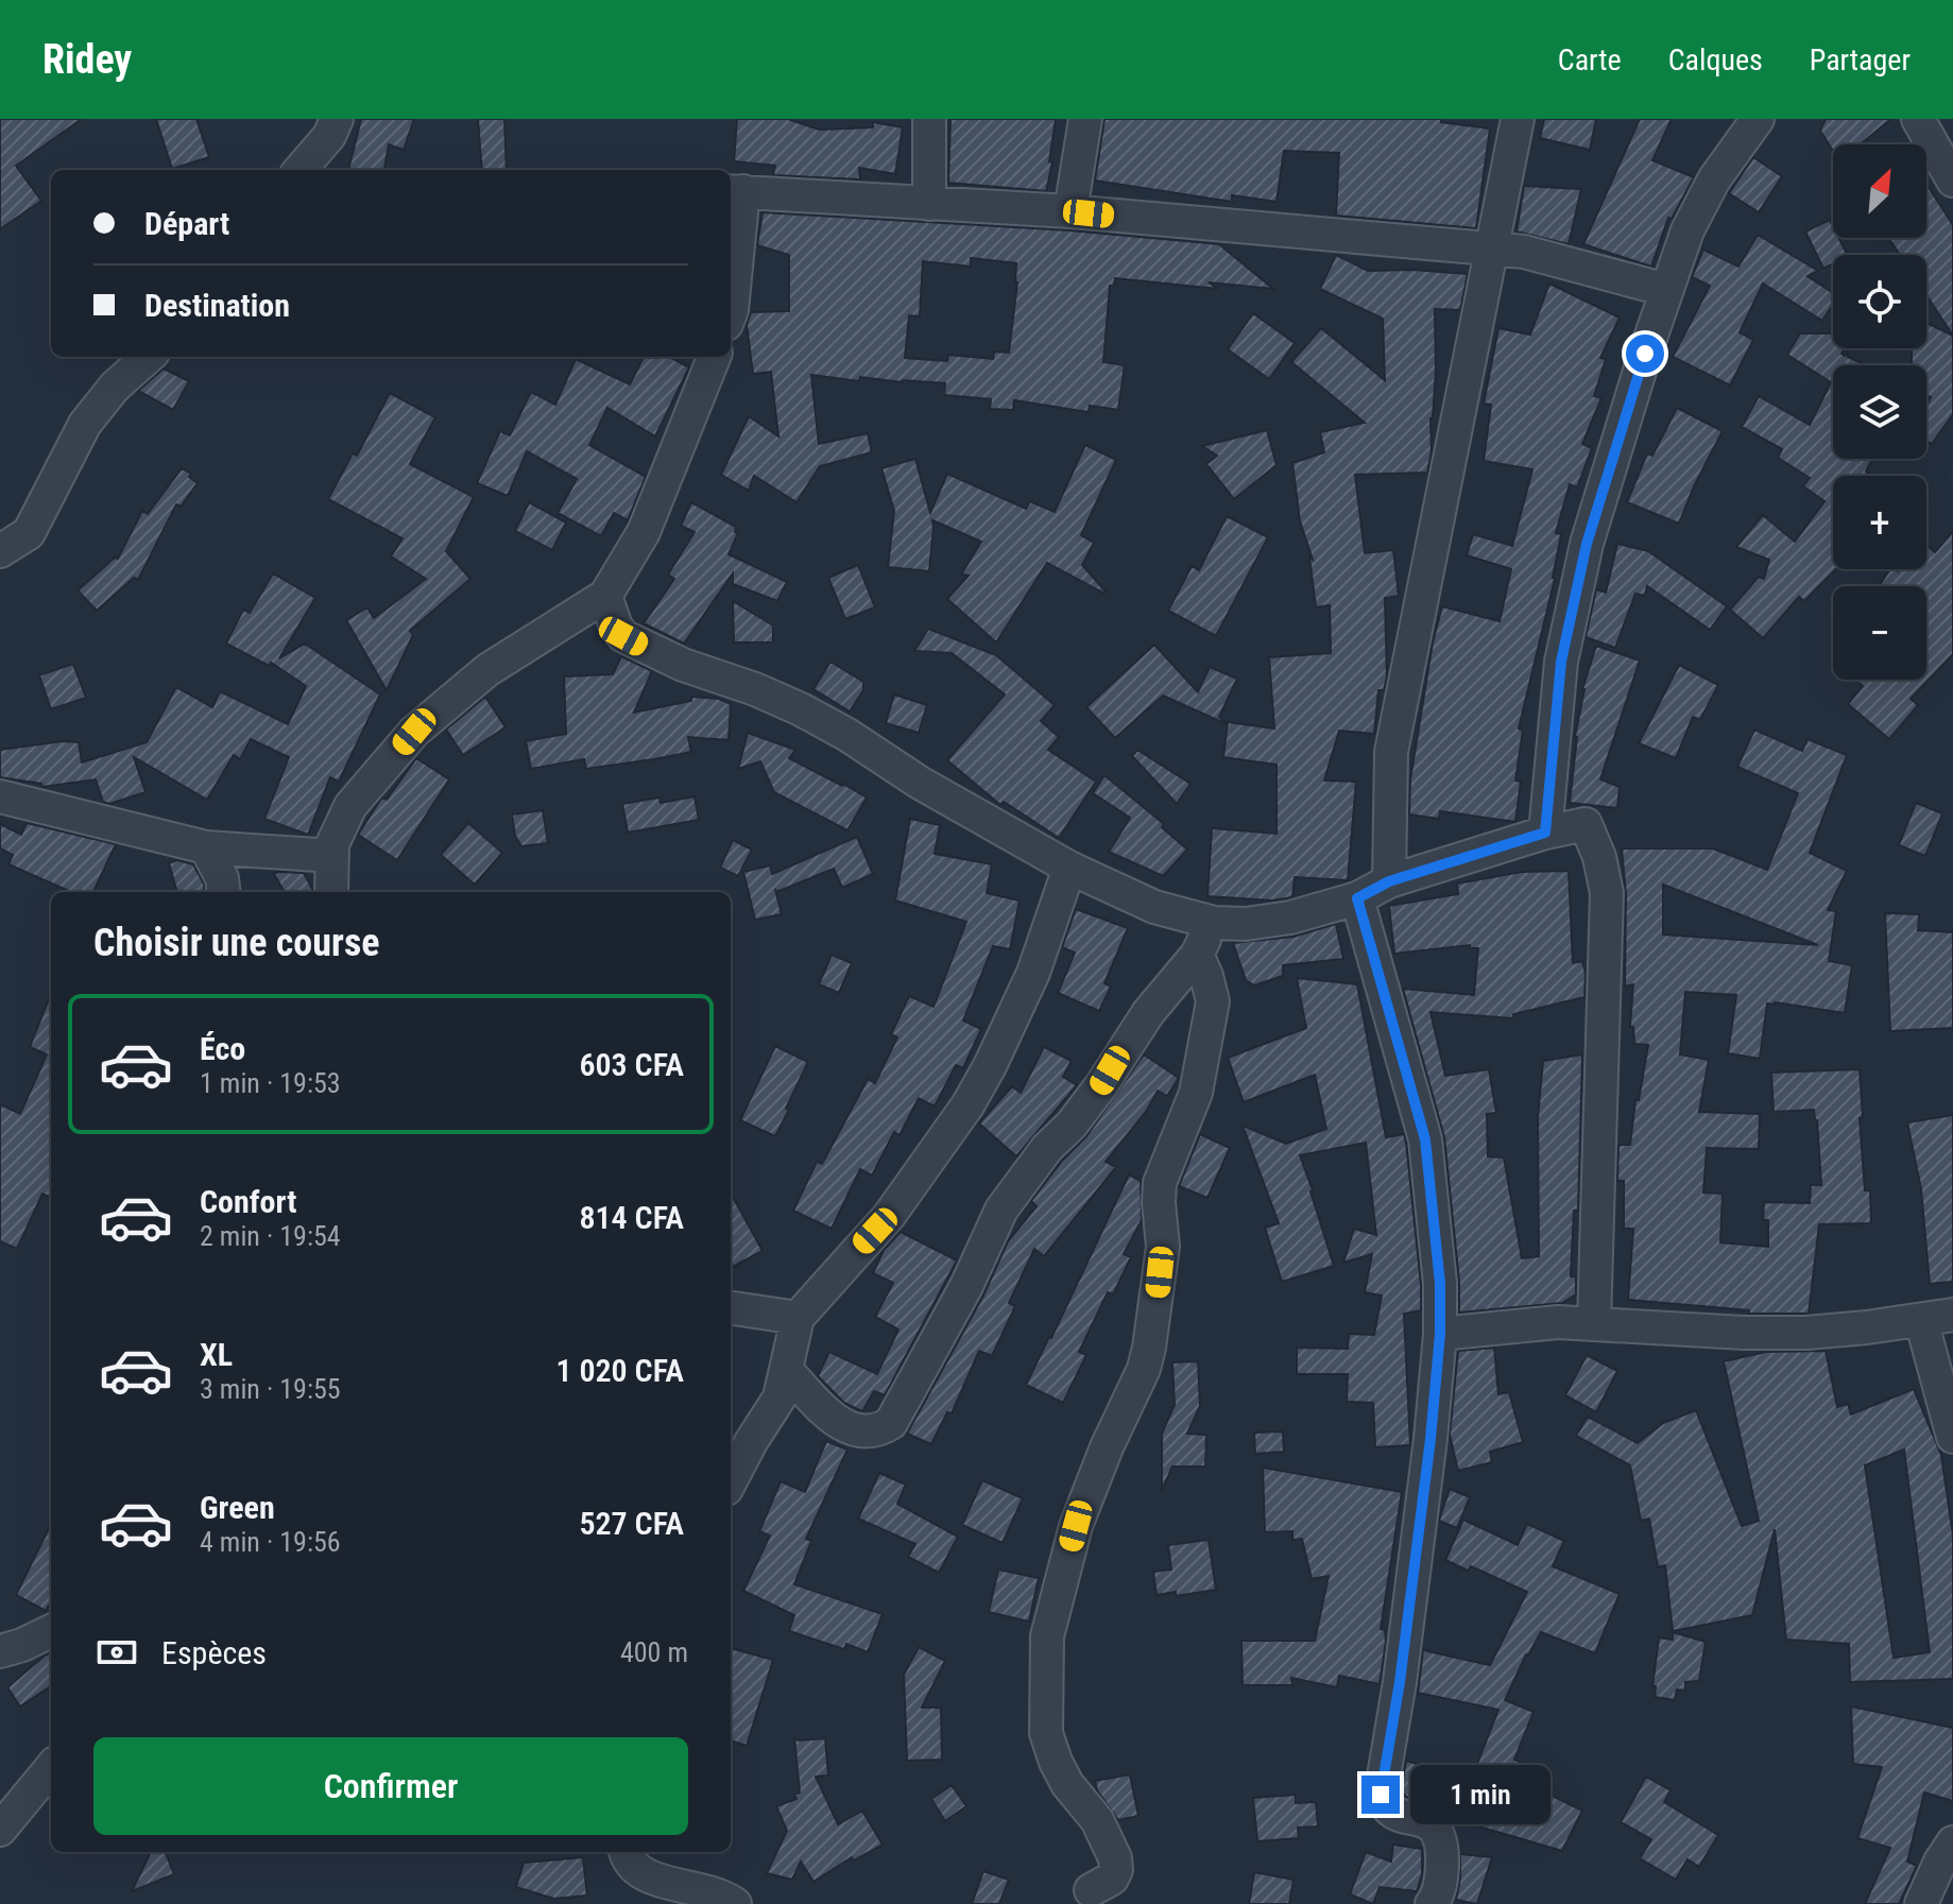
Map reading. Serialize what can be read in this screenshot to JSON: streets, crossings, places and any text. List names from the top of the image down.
{
  "north": "top right",
  "page": {
    "header": "Ridey",
    "nav": ["Carte", "Calques", "Partager"],
    "map_buttons": ["+", "−"],
    "banner": ["Départ", "Destination"],
    "heading": "Choisir une course",
    "list": [
      {
        "name": "Éco",
        "note": "1 min · 19:53",
        "value": "603 CFA"
      },
      {
        "name": "Confort",
        "note": "2 min · 19:54",
        "value": "814 CFA"
      },
      {
        "name": "XL",
        "note": "3 min · 19:55",
        "value": "1 020 CFA"
      },
      {
        "name": "Green",
        "note": "4 min · 19:56",
        "value": "527 CFA"
      }
    ],
    "pay": ["Espèces", "400 m"],
    "buttons": "Confirmer",
    "bubble": "1 min"
  }
}
